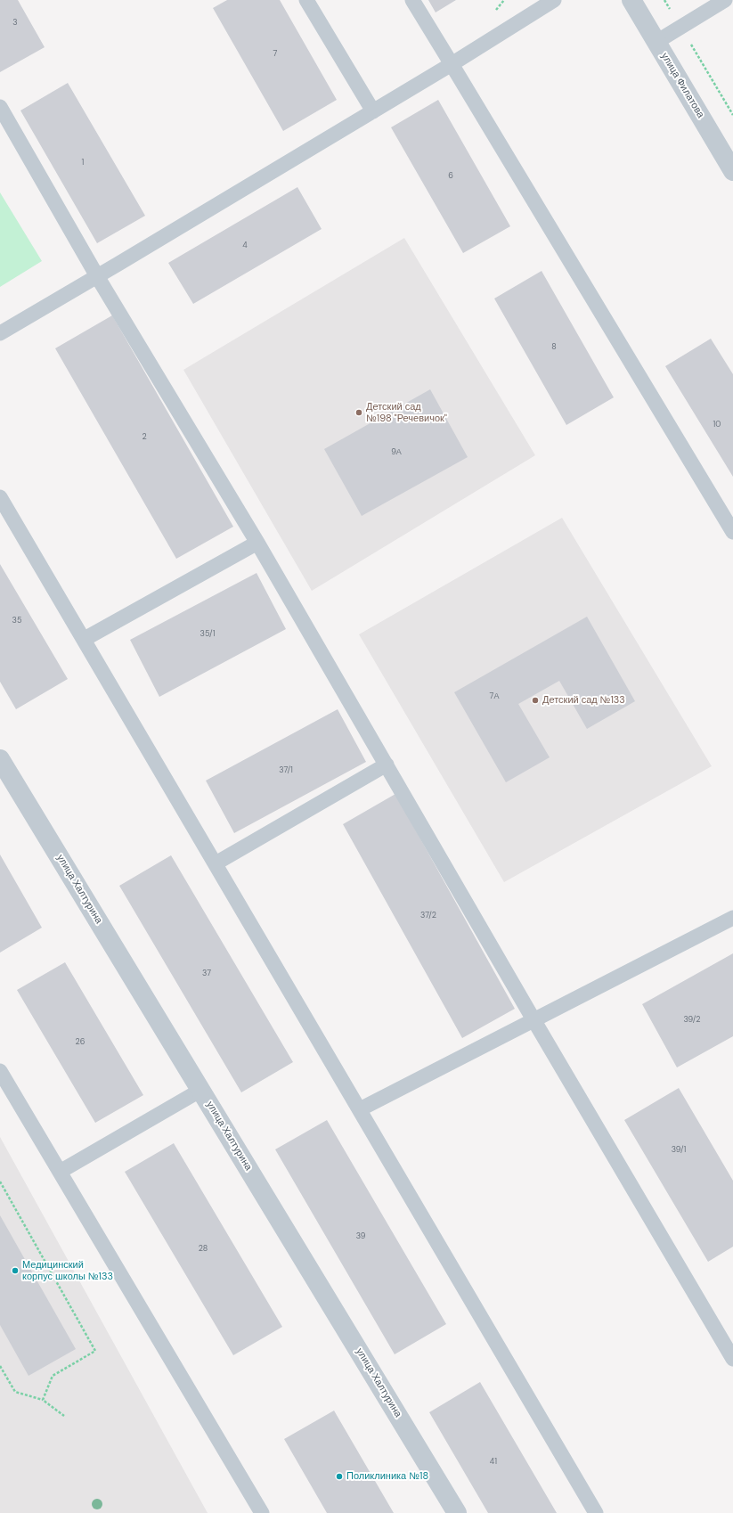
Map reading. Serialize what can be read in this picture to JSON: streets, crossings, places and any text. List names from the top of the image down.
{
  "streets": {
    "street": ["улица Филатова", "улица Халтурина"]
  },
  "places": [
    "Детский сад №198 \"Речевичок\"",
    "Детский сад №133",
    "Медицинский корпус школы №133",
    "Поликлиника №18"
  ],
  "house_numbers": [
    "3",
    "7",
    "1",
    "6",
    "4",
    "8",
    "10",
    "2",
    "9А",
    "35",
    "35/1",
    "7А",
    "37/1",
    "37/2",
    "37",
    "39/2",
    "26",
    "39/1",
    "39",
    "28",
    "41"
  ]
}
